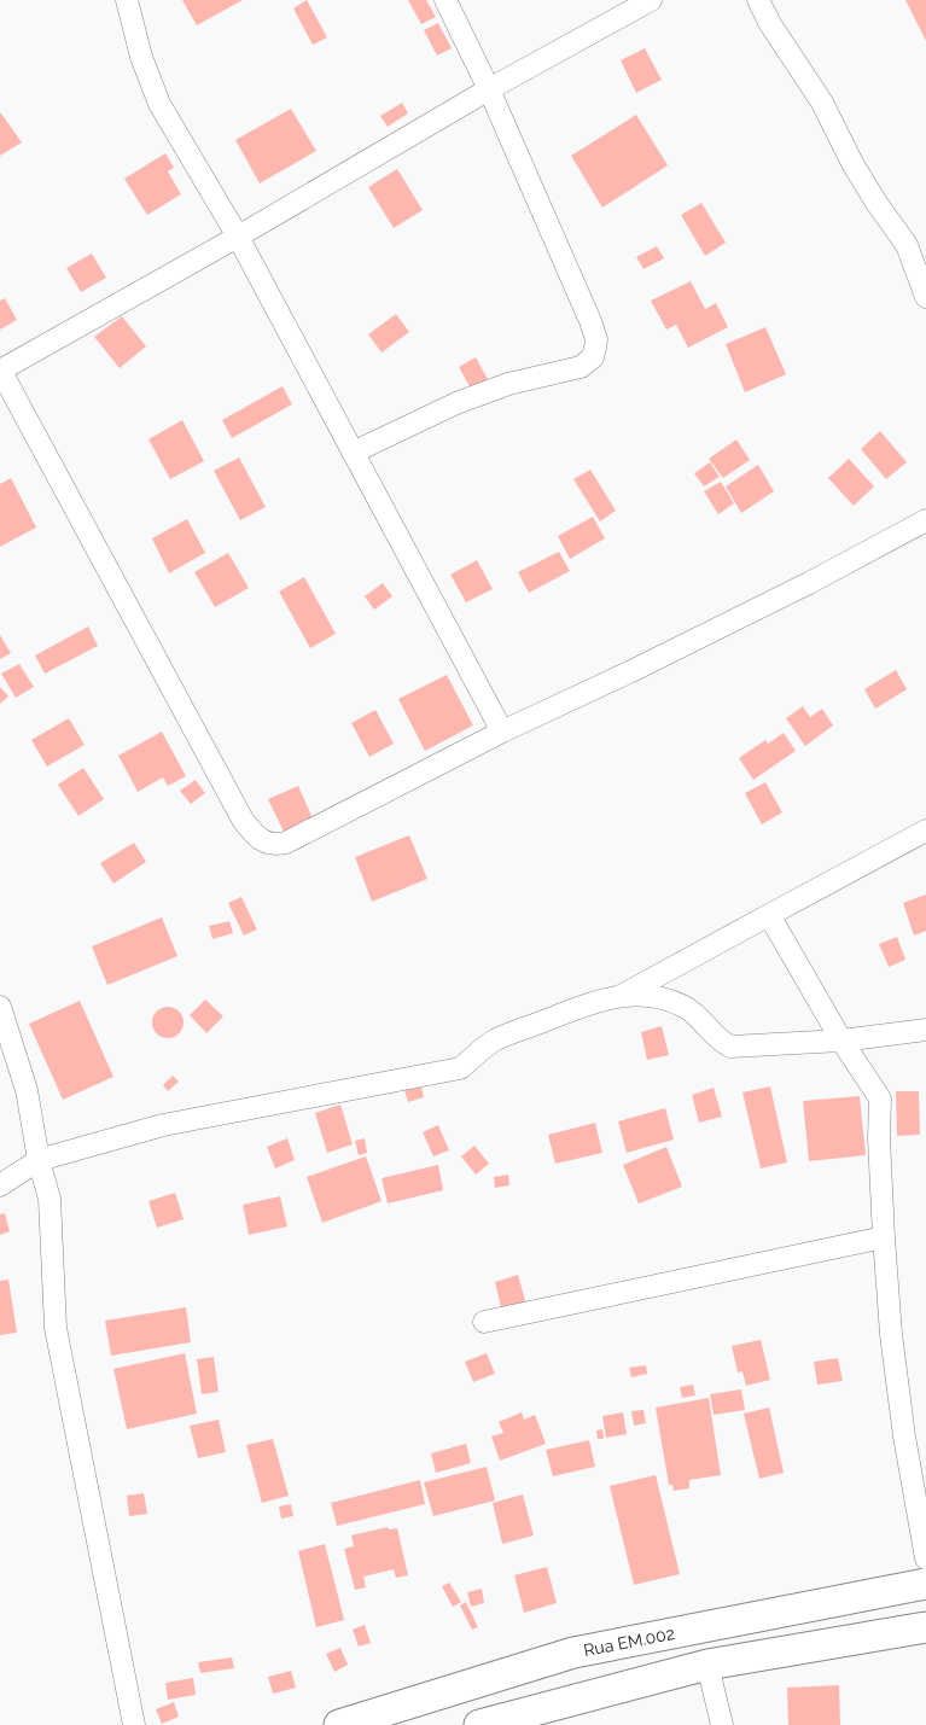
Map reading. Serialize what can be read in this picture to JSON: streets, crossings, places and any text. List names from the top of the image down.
{
  "streets": {
    "street": ["Rua EM.002"]
  }
}
